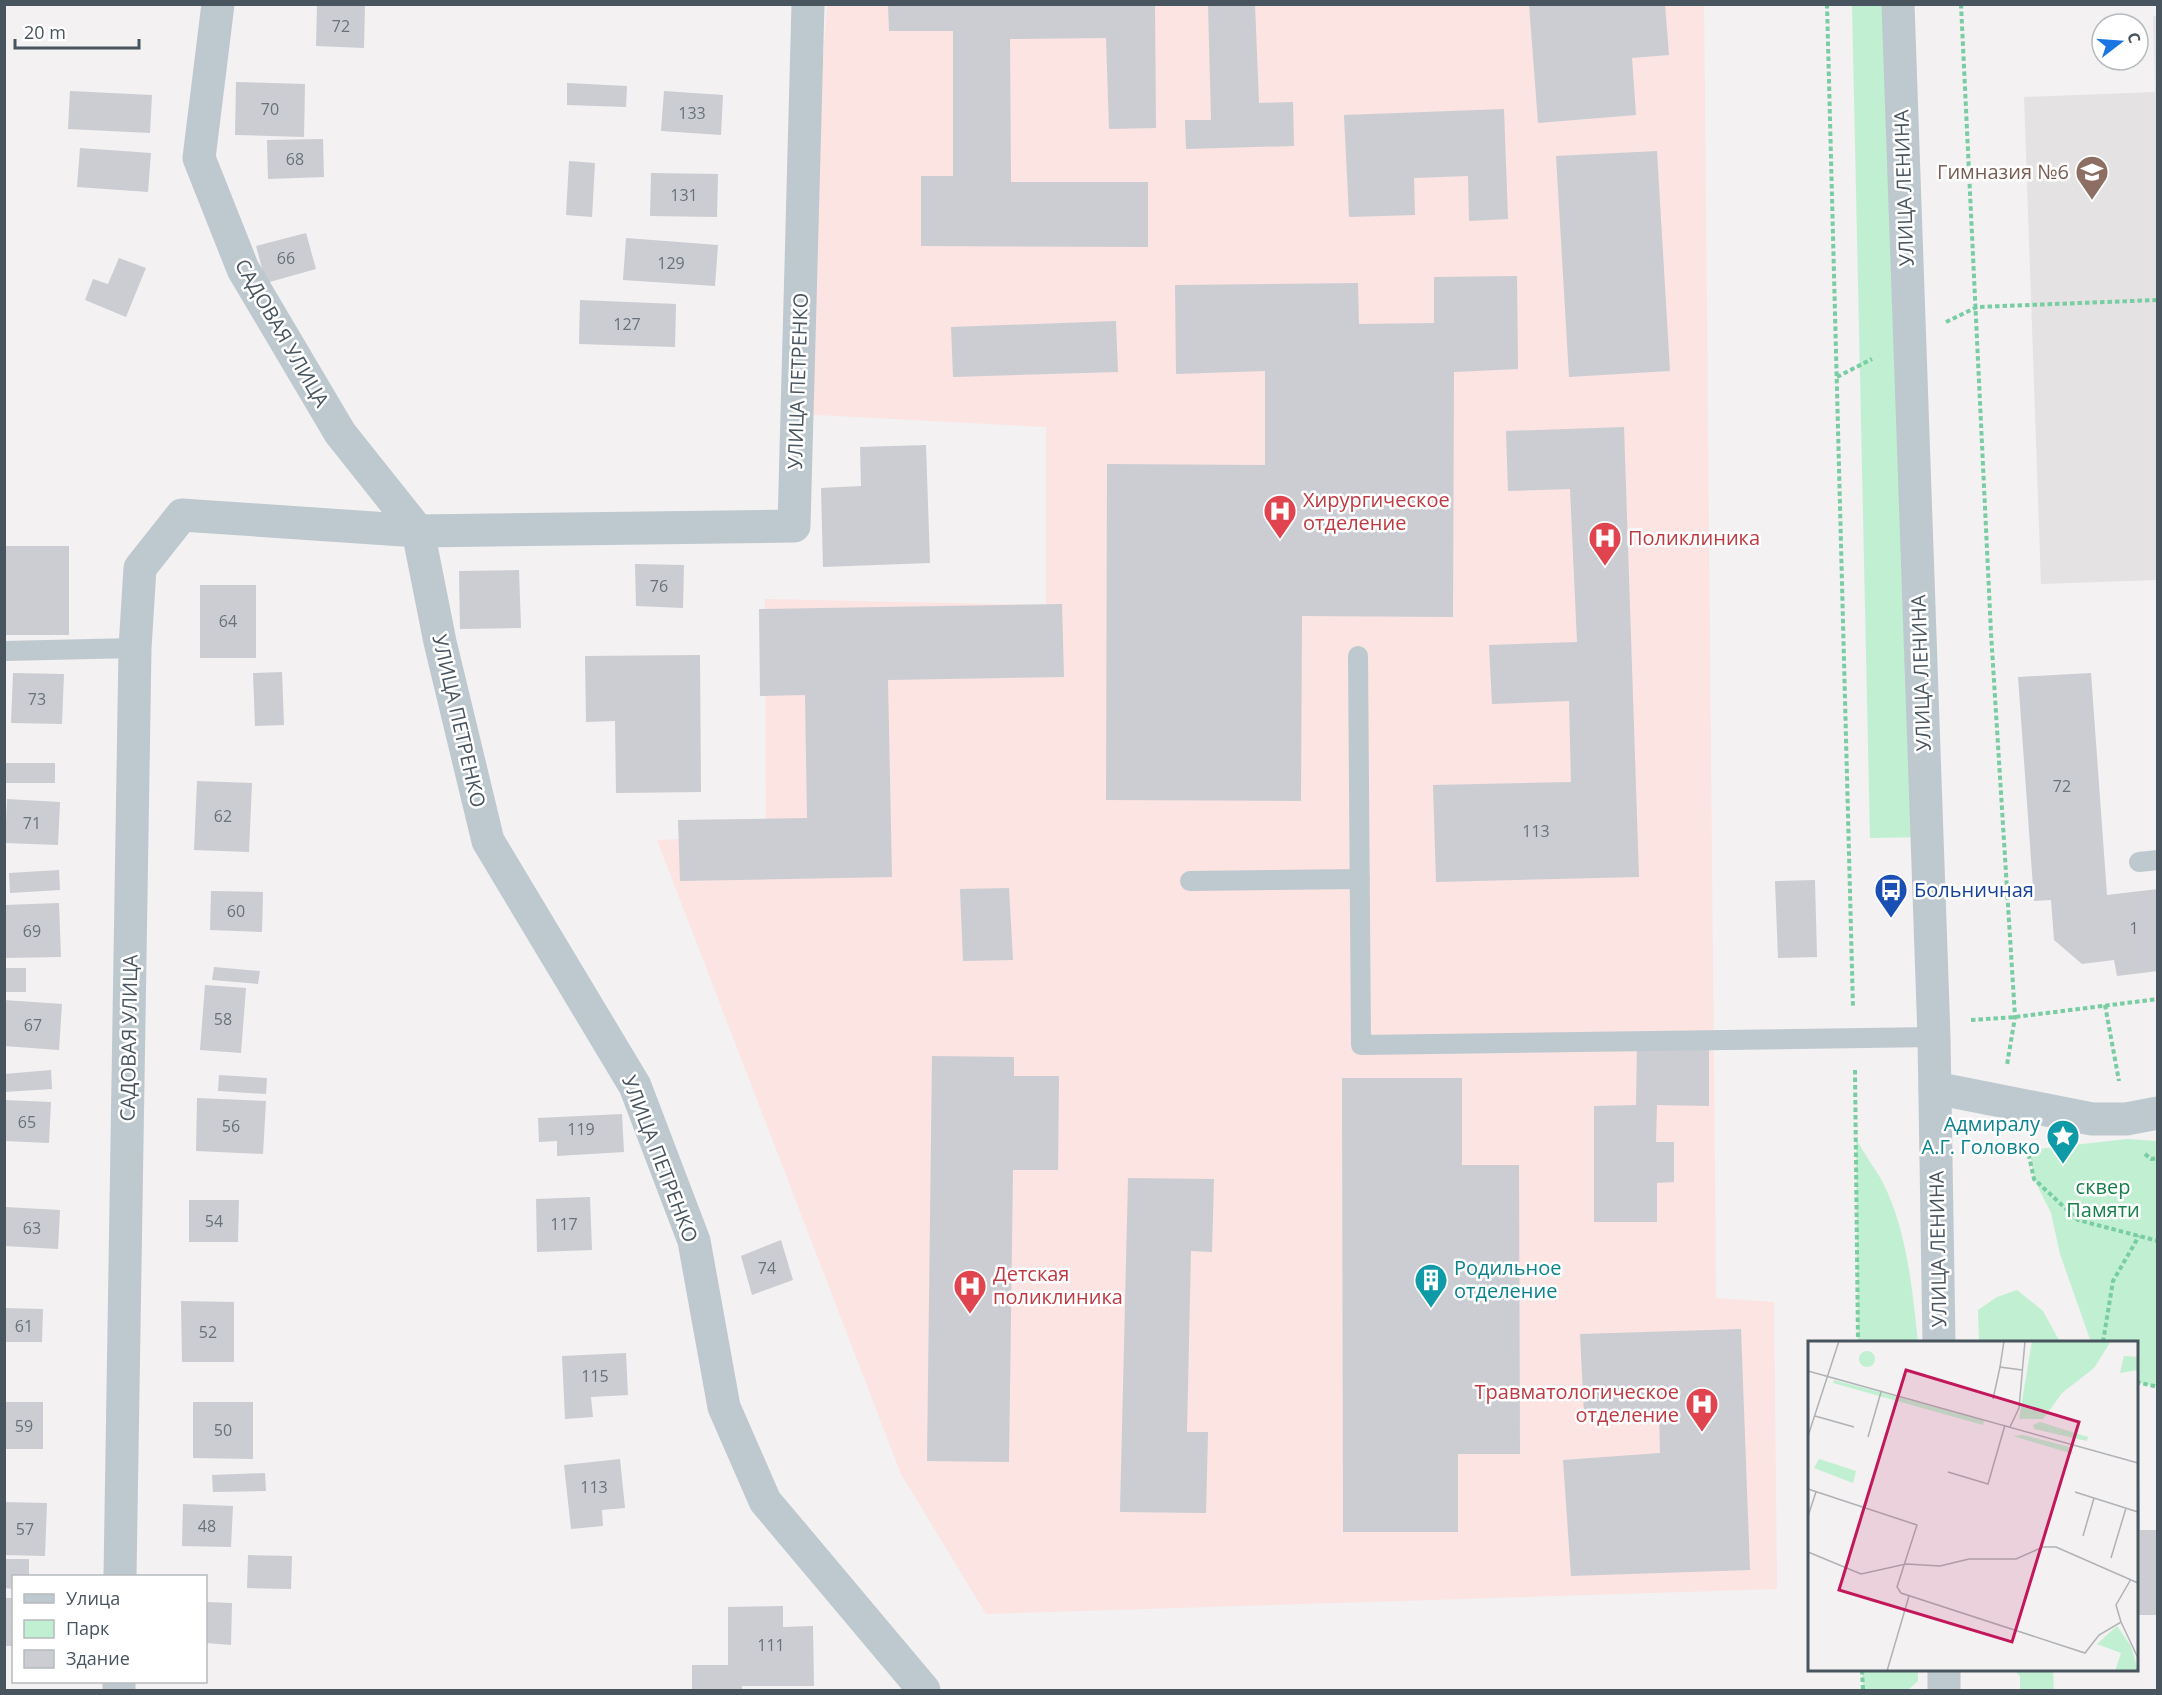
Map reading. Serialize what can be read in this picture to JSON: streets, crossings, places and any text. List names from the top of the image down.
{
  "streets": {
    "street": ["УЛИЦА ЛЕНИНА", "САДОВАЯ УЛИЦА", "УЛИЦА ПЕТРЕНКО"]
  },
  "crossings": [
    ["САДОВАЯ УЛИЦА", "УЛИЦА ПЕТРЕНКО"]
  ],
  "parks": ["сквер Памяти"],
  "places": {
    "school or university": ["Гимназия №6"],
    "hospital": [
      "Хирургическое отделение",
      "Поликлиника",
      "Детская поликлиника",
      "Травматологическое отделение"
    ],
    "bus stop": ["Больничная"],
    "place": ["Адмиралу А.Г. Головко"],
    "building": ["Родильное отделение"]
  },
  "house_numbers": [
    "72",
    "70",
    "133",
    "68",
    "131",
    "66",
    "129",
    "127",
    "76",
    "64",
    "73",
    "72",
    "62",
    "71",
    "113",
    "60",
    "1",
    "69",
    "58",
    "67",
    "65",
    "56",
    "119",
    "54",
    "117",
    "63",
    "74",
    "61",
    "52",
    "115",
    "59",
    "50",
    "113",
    "48",
    "57",
    "111"
  ],
  "legend": ["Улица", "Парк", "Здание"],
  "scale_bar": "20 m",
  "north": "right"
}
